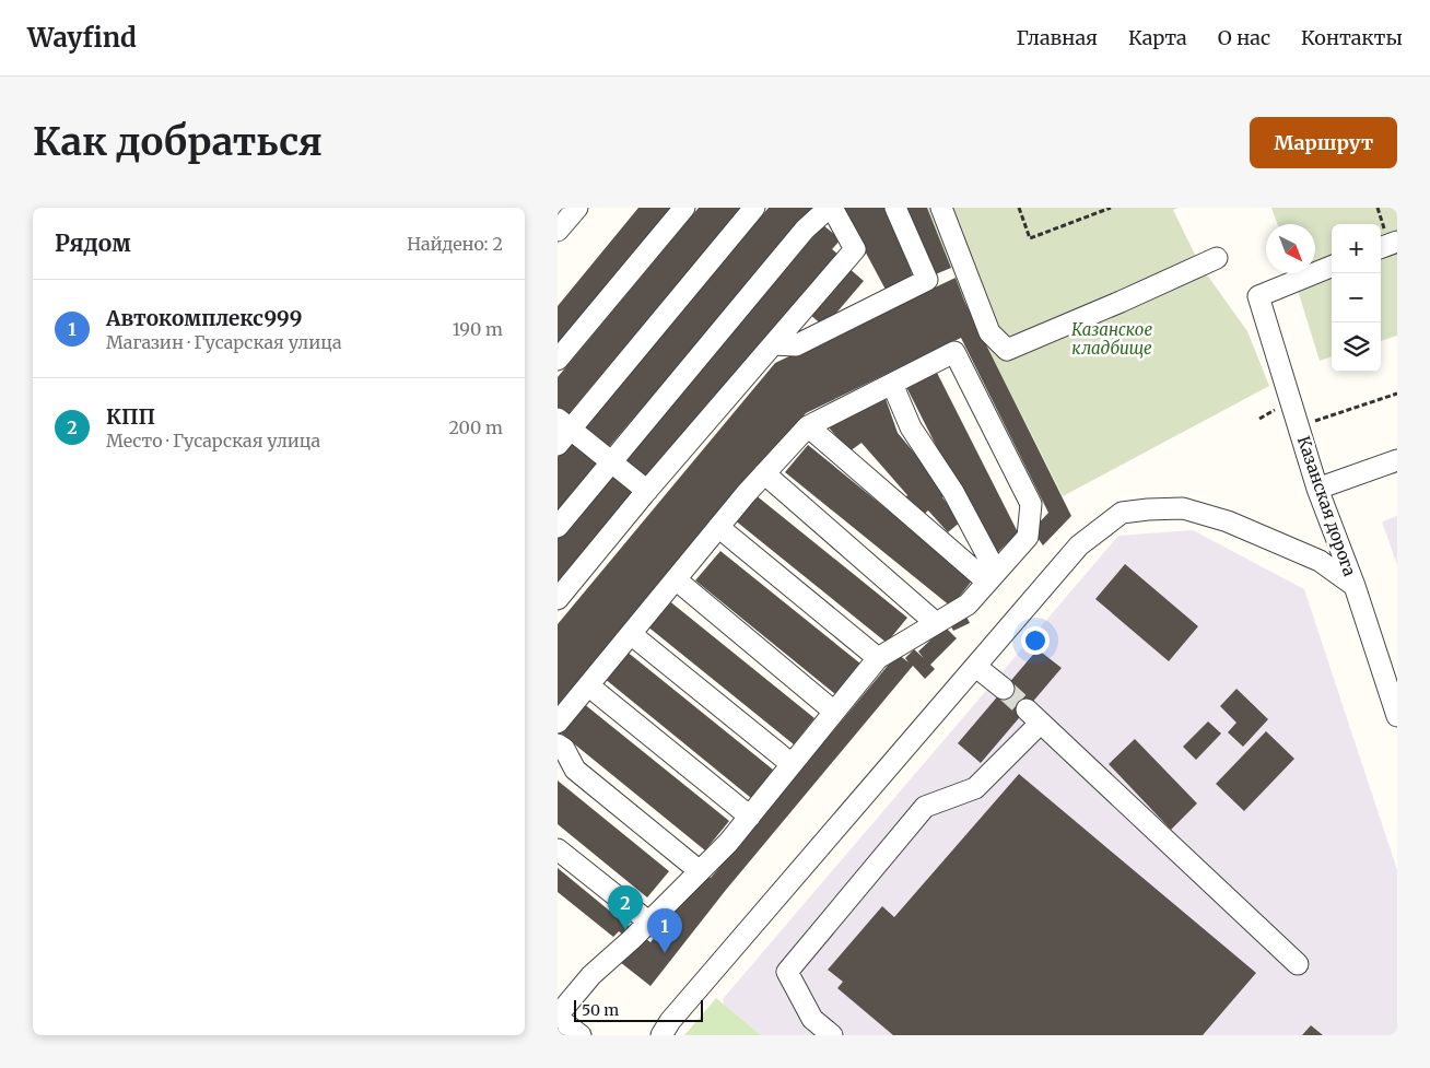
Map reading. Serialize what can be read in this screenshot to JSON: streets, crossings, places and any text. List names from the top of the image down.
{
  "streets": {
    "street": ["Казанская дорога"]
  },
  "parks": ["Казанское кладбище"],
  "scale_bar": "50 m",
  "north": "bottom right",
  "page": {
    "header": "Wayfind",
    "nav": [
      "Главная",
      "Карта",
      "О нас",
      "Контакты"
    ],
    "buttons": "Маршрут",
    "title": "Как добраться",
    "heading": ["Рядом", "Найдено: 2"],
    "map_buttons": ["+", "−"],
    "list": [
      {
        "mark": "1",
        "name": "Автокомплекс999",
        "note": "Магазин · Гусарская улица",
        "value": "190 m"
      },
      {
        "mark": "2",
        "name": "КПП",
        "note": "Место · Гусарская улица",
        "value": "200 m"
      }
    ],
    "pins": ["2", "1"],
    "scale": "50 m"
  }
}
